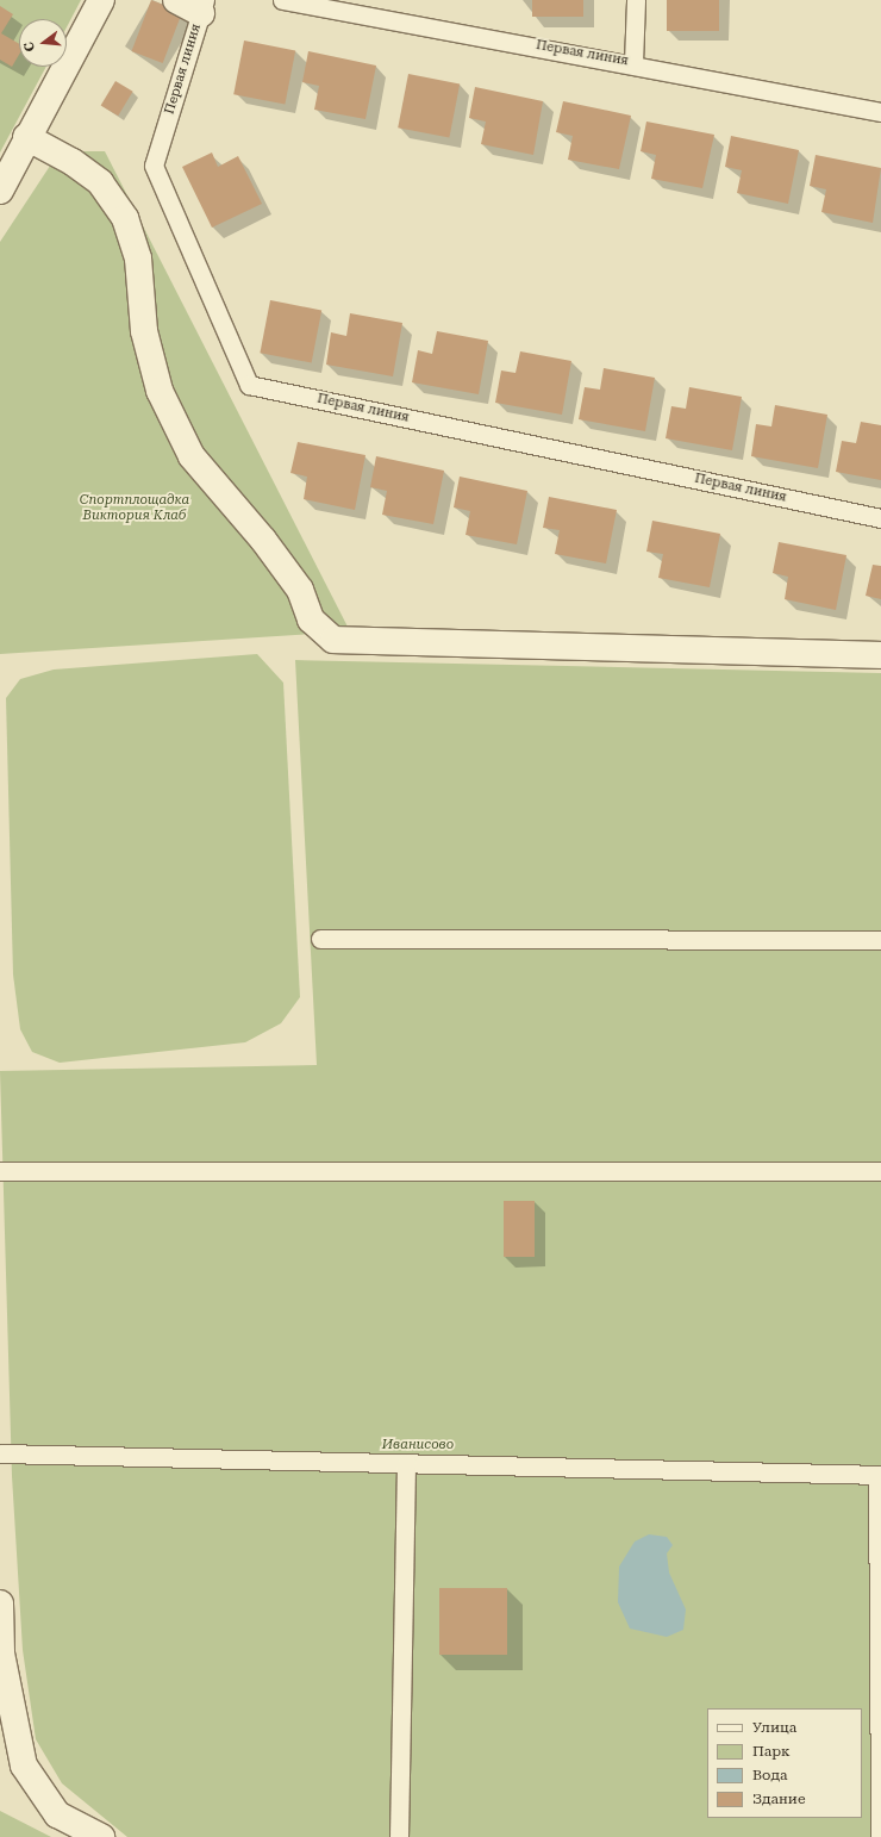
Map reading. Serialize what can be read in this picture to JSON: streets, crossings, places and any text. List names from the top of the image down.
{
  "streets": {
    "lane": ["Первая линия"]
  },
  "parks": ["Спортплощадка Виктория Клаб", "Иванисово"],
  "legend": [
    "Улица",
    "Парк",
    "Вода",
    "Здание"
  ],
  "north": "left"
}
